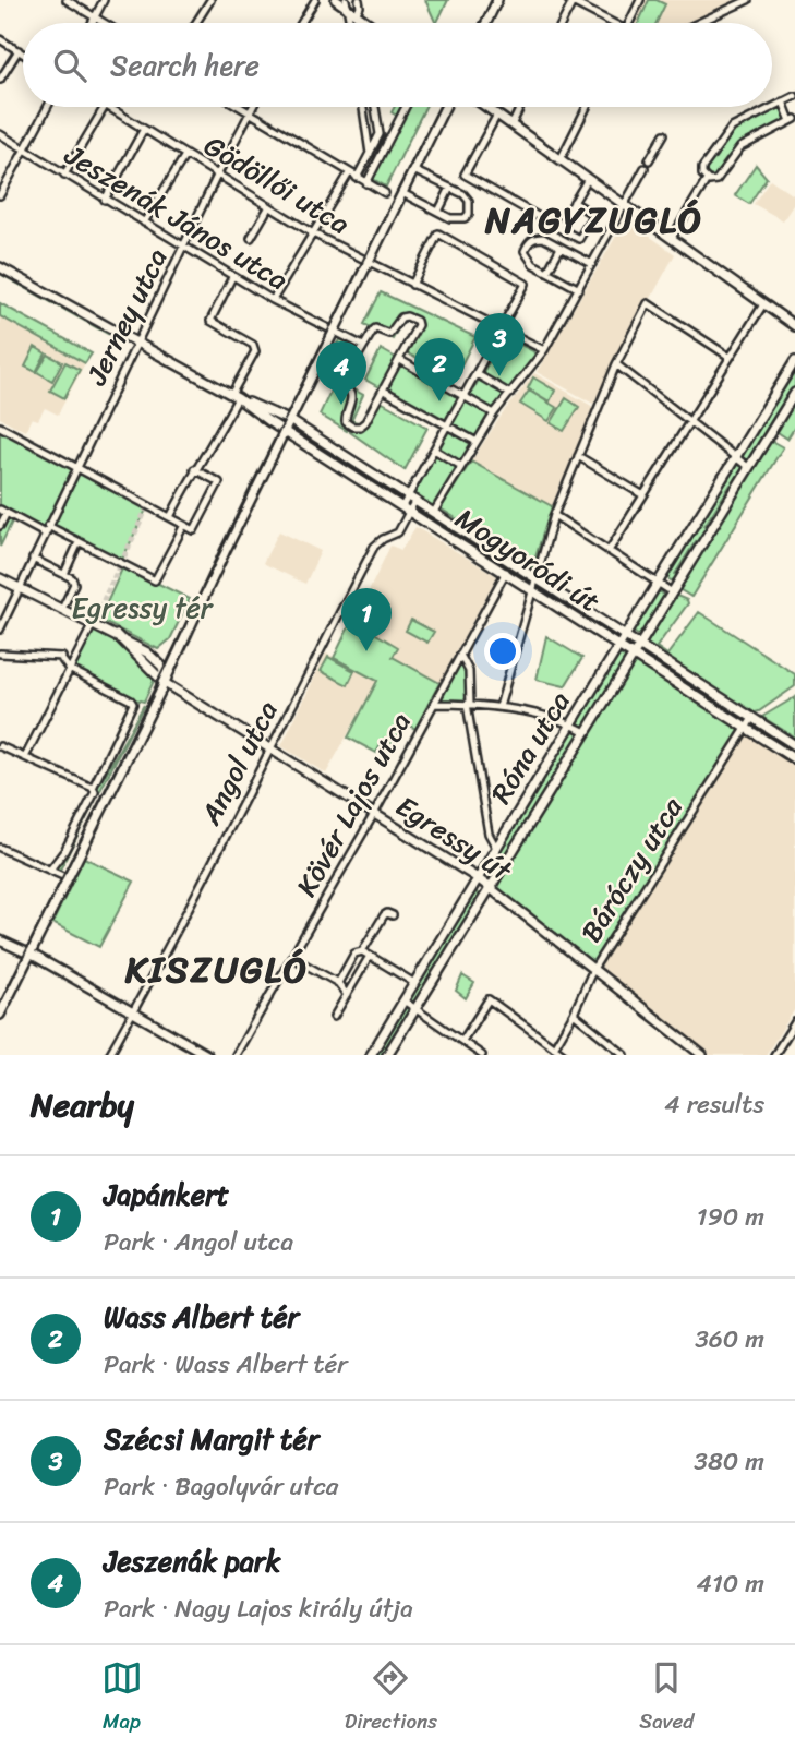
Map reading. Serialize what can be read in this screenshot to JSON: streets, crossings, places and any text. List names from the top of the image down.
{
  "streets": {
    "street": [
      "Gödöllői utca",
      "Jeszenák János utca",
      "Jerney utca",
      "Mogyoródi út",
      "Róna utca",
      "Angol utca",
      "Kövér Lajos utca",
      "Egressy út",
      "Báróczy utca"
    ]
  },
  "crossings": [
    ["Gödöllői utca", "Jerney utca"],
    ["Gödöllői utca", "Angol utca"],
    ["Jeszenák János utca", "Jerney utca"],
    ["Jerney utca", "Mogyoródi út"],
    ["Jerney utca", "Egressy út"],
    ["Mogyoródi út", "Róna utca"],
    ["Mogyoródi út", "Angol utca"],
    ["Mogyoródi út", "Kövér Lajos utca"],
    ["Mogyoródi út", "Báróczy utca"],
    ["Róna utca", "Egressy út"],
    ["Angol utca", "Egressy út"],
    ["Kövér Lajos utca", "Egressy út"],
    ["Egressy út", "Báróczy utca"]
  ],
  "districts": ["NAGYZUGLÓ", "KISZUGLÓ"],
  "parks": ["Egressy tér"],
  "page": {
    "search": "Search here",
    "pins": [
      "3",
      "2",
      "4",
      "1"
    ],
    "heading": ["Nearby", "4 results"],
    "list": [
      {
        "mark": "1",
        "name": "Japánkert",
        "note": "Park · Angol utca",
        "value": "190 m"
      },
      {
        "mark": "2",
        "name": "Wass Albert tér",
        "note": "Park · Wass Albert tér",
        "value": "360 m"
      },
      {
        "mark": "3",
        "name": "Szécsi Margit tér",
        "note": "Park · Bagolyvár utca",
        "value": "380 m"
      },
      {
        "mark": "4",
        "name": "Jeszenák park",
        "note": "Park · Nagy Lajos király útja",
        "value": "410 m"
      }
    ],
    "nav": ["Map", "Directions", "Saved"]
  }
}
